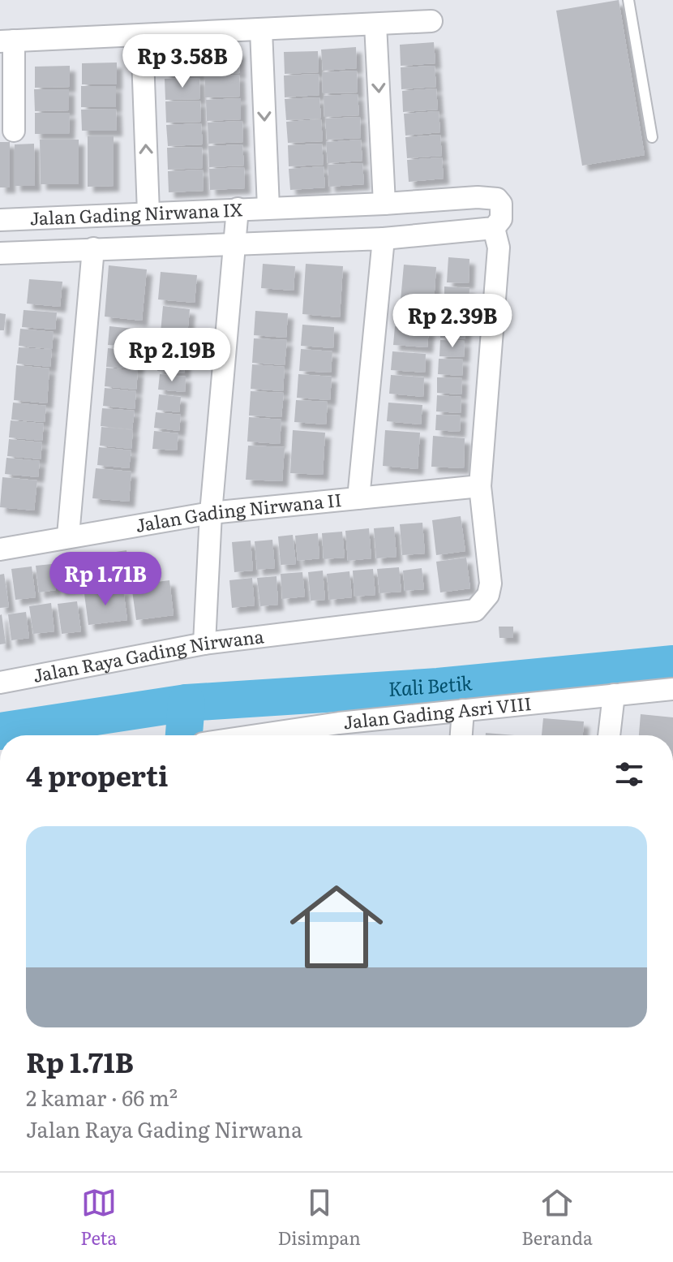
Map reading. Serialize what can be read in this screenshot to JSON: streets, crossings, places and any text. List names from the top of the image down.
{
  "streets": {
    "street": [
      "Jalan Gading Nirwana IX",
      "Jalan Gading Nirwana II",
      "Jalan Raya Gading Nirwana",
      "Jalan Gading Asri VIII"
    ]
  },
  "crossings": [
    ["Jalan Gading Nirwana II", "Jalan Raya Gading Nirwana"]
  ],
  "water": ["Kali Betik"],
  "page": {
    "price": [
      "Rp 3.58B",
      "Rp 2.39B",
      "Rp 2.19B",
      "Rp 1.71B"
    ],
    "heading": "4 properti",
    "list": [
      {
        "name": "Rp 1.71B",
        "note": "2 kamar · 66 m² · Jalan Raya Gading Nirwana"
      }
    ],
    "tabs": ["Peta", "Disimpan", "Beranda"]
  }
}
